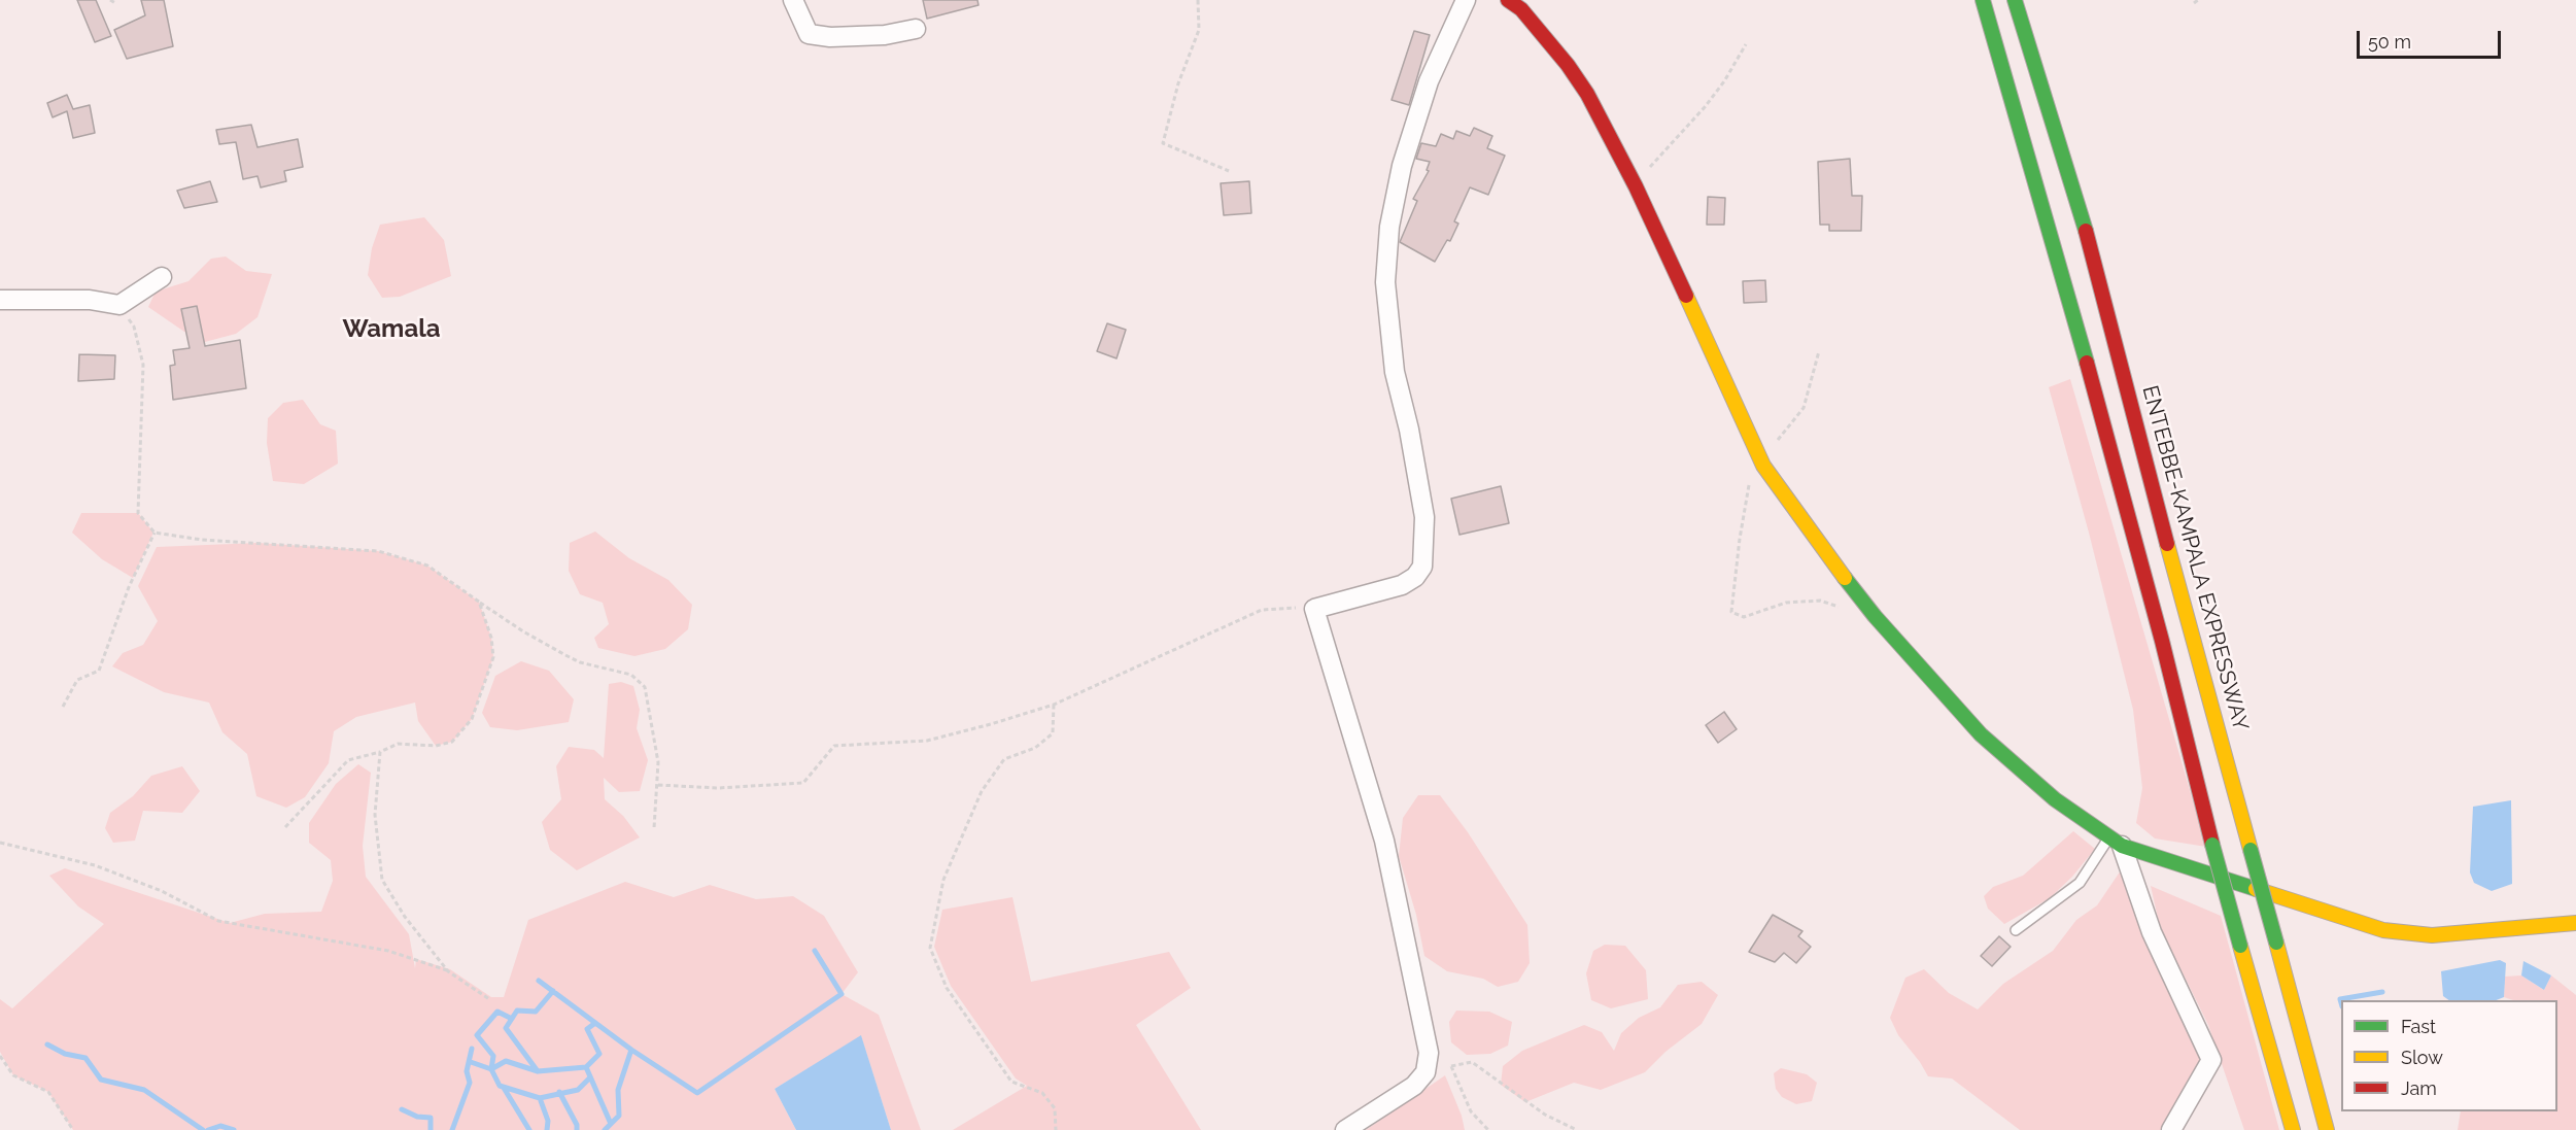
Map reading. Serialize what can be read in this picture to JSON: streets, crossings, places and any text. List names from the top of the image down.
{
  "streets": {
    "main road": ["ENTEBBE-KAMPALA EXPRESSWAY"]
  },
  "districts": ["Wamala"],
  "legend": ["Fast", "Slow", "Jam"],
  "scale_bar": "50 m"
}
